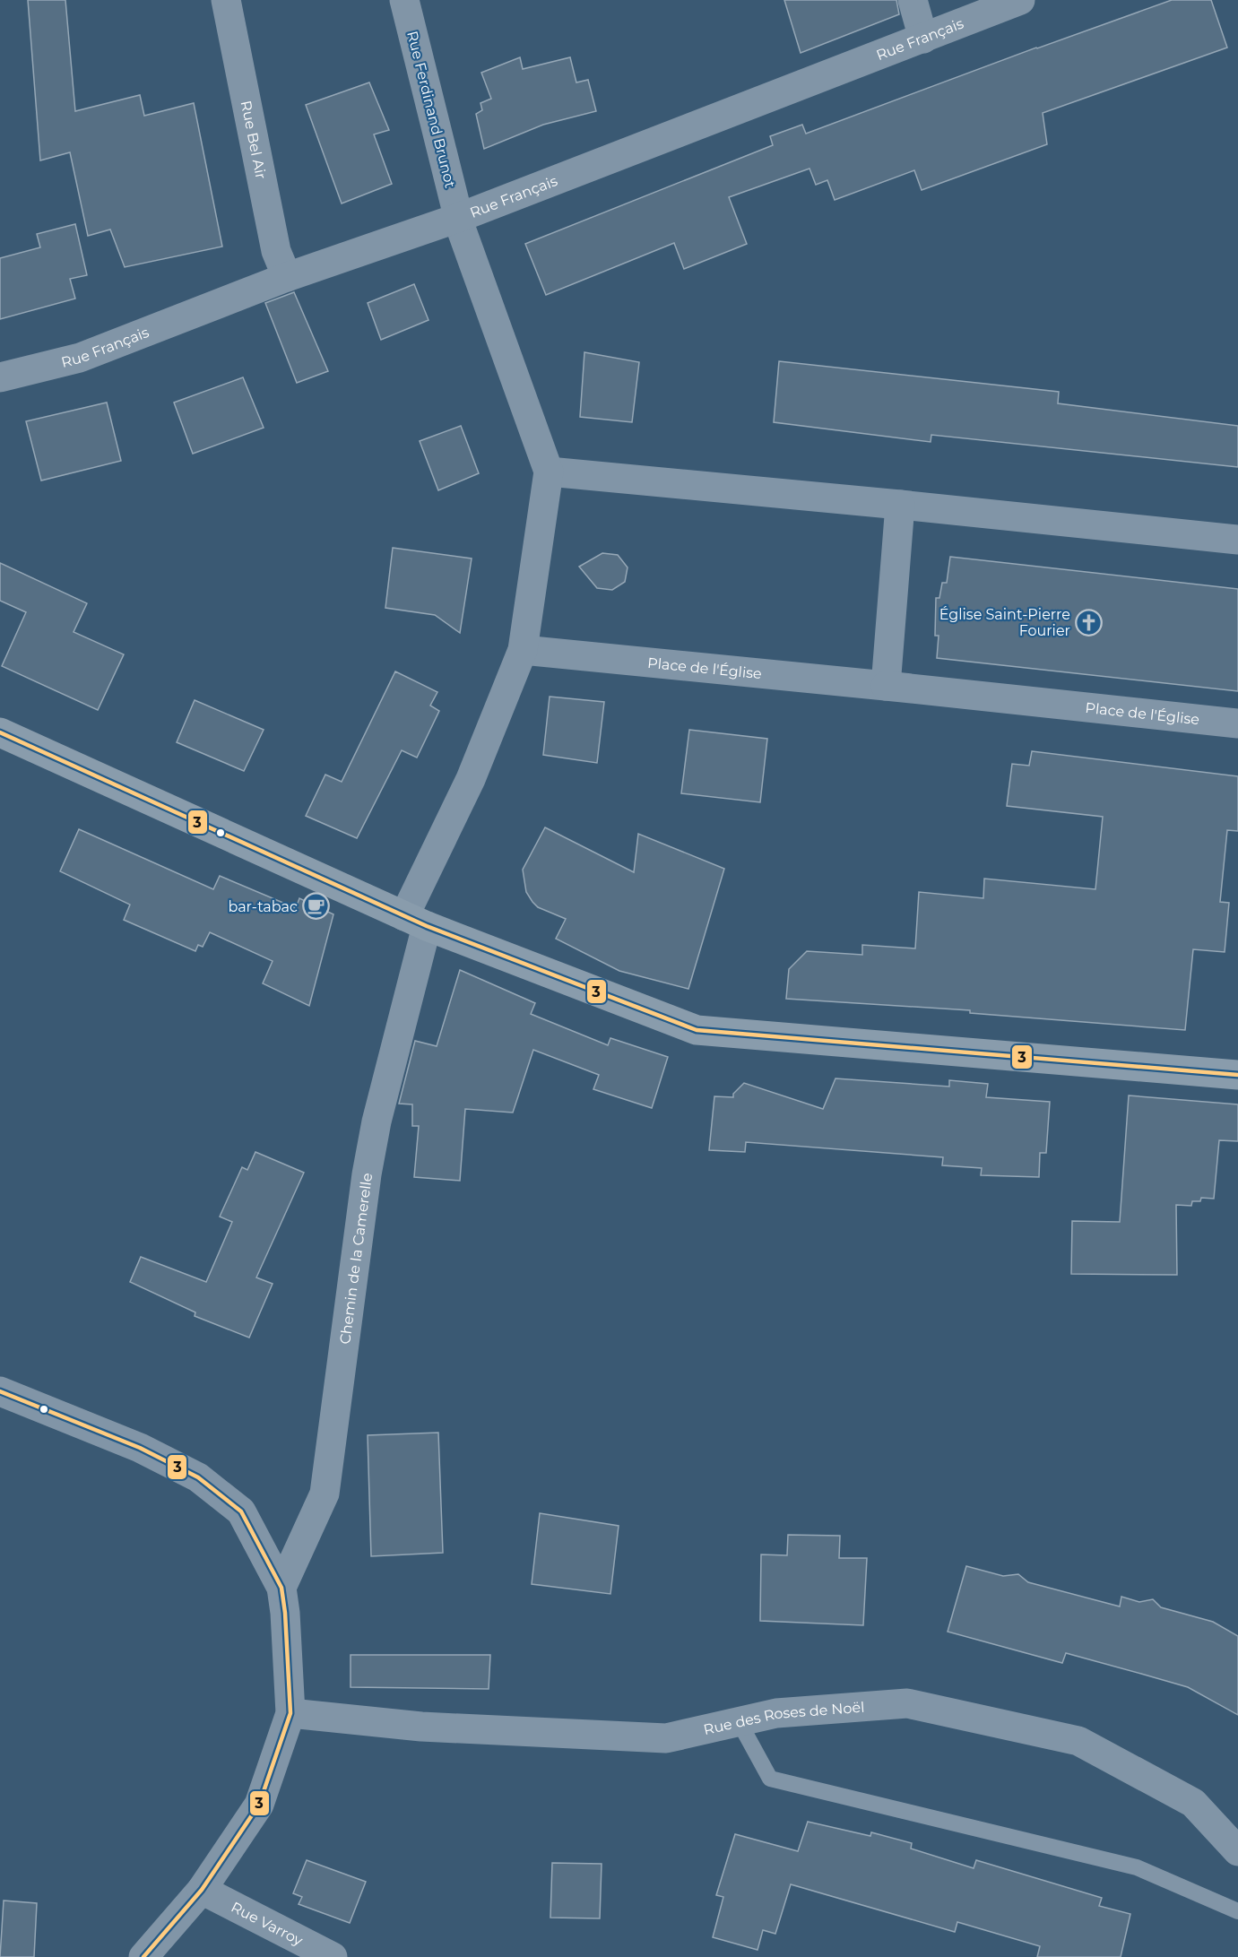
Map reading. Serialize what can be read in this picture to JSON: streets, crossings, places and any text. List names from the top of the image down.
{
  "streets": {
    "street": [
      "Rue Français",
      "Rue Ferdinand Brunot",
      "Rue Bel Air",
      "Place de l'Église",
      "Chemin de la Camerelle",
      "Rue des Roses de Noël",
      "Rue Varroy"
    ]
  },
  "crossings": [
    ["Rue Français", "Rue Ferdinand Brunot"],
    ["Rue Français", "Rue Bel Air"]
  ],
  "places": {
    "church": ["Église Saint-Pierre Fourier"],
    "cafe": ["bar-tabac"]
  },
  "lines": ["transit line 3"]
}
